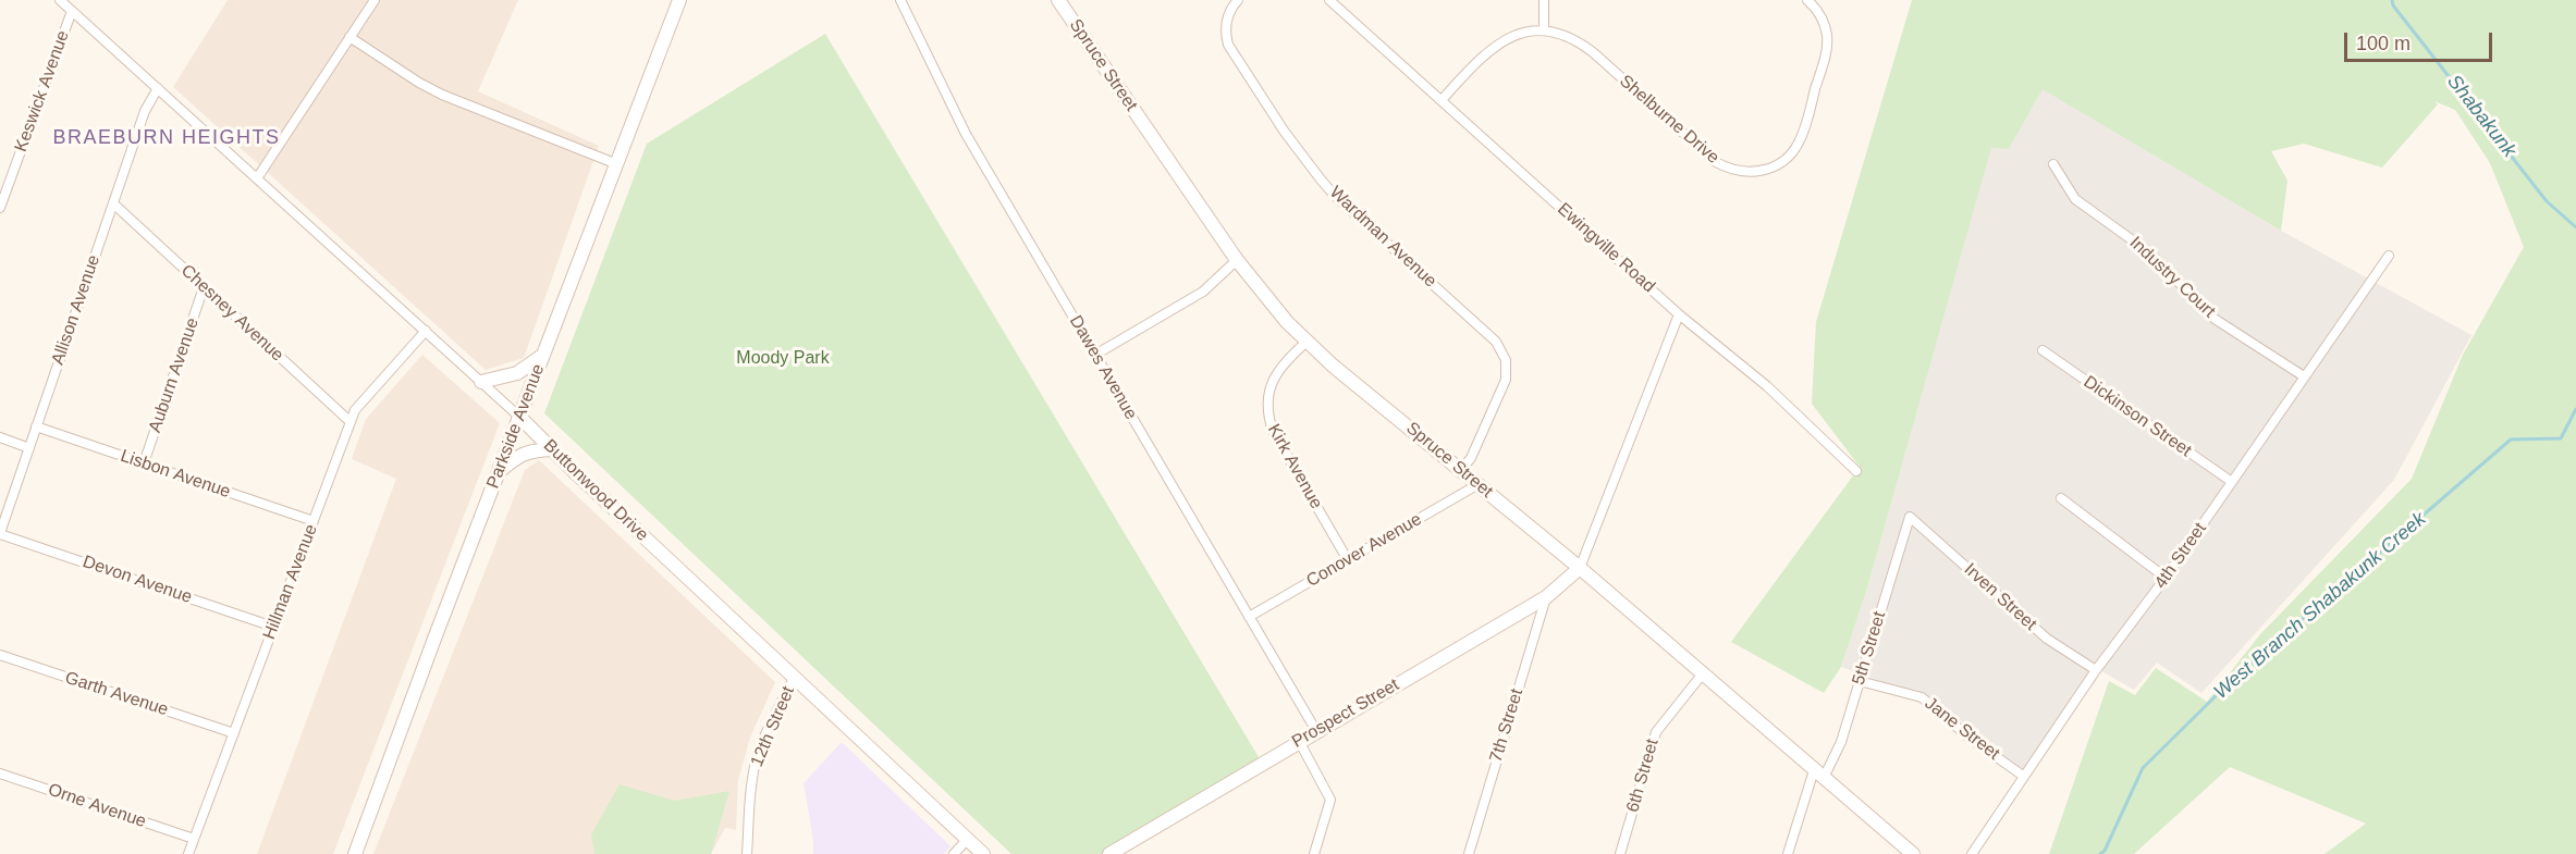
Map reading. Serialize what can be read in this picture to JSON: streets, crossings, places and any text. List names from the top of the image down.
{
  "streets": {
    "street": [
      "Spruce Street",
      "Keswick Avenue",
      "Shelburne Drive",
      "Wardman Avenue",
      "Ewingville Road",
      "Industry Court",
      "Allison Avenue",
      "Chesney Avenue",
      "Dawes Avenue",
      "Auburn Avenue",
      "Dickinson Street",
      "Parkside Avenue",
      "Kirk Avenue",
      "Lisbon Avenue",
      "Buttonwood Drive",
      "Conover Avenue",
      "4th Street",
      "Devon Avenue",
      "Hillman Avenue",
      "Irven Street",
      "5th Street",
      "Garth Avenue",
      "Prospect Street",
      "7th Street",
      "12th Street",
      "Jane Street",
      "6th Street",
      "Orne Avenue"
    ]
  },
  "crossings": [
    ["Spruce Street", "Wardman Avenue"],
    ["Spruce Street", "Kirk Avenue"],
    ["Spruce Street", "Conover Avenue"],
    ["Spruce Street", "5th Street"],
    ["Spruce Street", "Prospect Street"],
    ["Spruce Street", "6th Street"],
    ["Keswick Avenue", "Buttonwood Drive"],
    ["Shelburne Drive", "Ewingville Road"],
    ["Industry Court", "4th Street"],
    ["Allison Avenue", "Chesney Avenue"],
    ["Allison Avenue", "Lisbon Avenue"],
    ["Allison Avenue", "Buttonwood Drive"],
    ["Allison Avenue", "Devon Avenue"],
    ["Chesney Avenue", "Auburn Avenue"],
    ["Chesney Avenue", "Hillman Avenue"],
    ["Dawes Avenue", "Conover Avenue"],
    ["Dawes Avenue", "Prospect Street"],
    ["Auburn Avenue", "Lisbon Avenue"],
    ["Dickinson Street", "4th Street"],
    ["Parkside Avenue", "Buttonwood Drive"],
    ["Kirk Avenue", "Conover Avenue"],
    ["Lisbon Avenue", "Hillman Avenue"],
    ["Buttonwood Drive", "Hillman Avenue"],
    ["Buttonwood Drive", "12th Street"],
    ["4th Street", "Irven Street"],
    ["4th Street", "Jane Street"],
    ["Devon Avenue", "Hillman Avenue"],
    ["Hillman Avenue", "Garth Avenue"],
    ["Hillman Avenue", "Orne Avenue"],
    ["Irven Street", "5th Street"],
    ["5th Street", "Jane Street"],
    ["Prospect Street", "7th Street"]
  ],
  "districts": ["BRAEBURN HEIGHTS"],
  "water": ["Shabakunk", "West Branch Shabakunk Creek"],
  "parks": ["Moody Park"],
  "scale_bar": "100 m"
}
